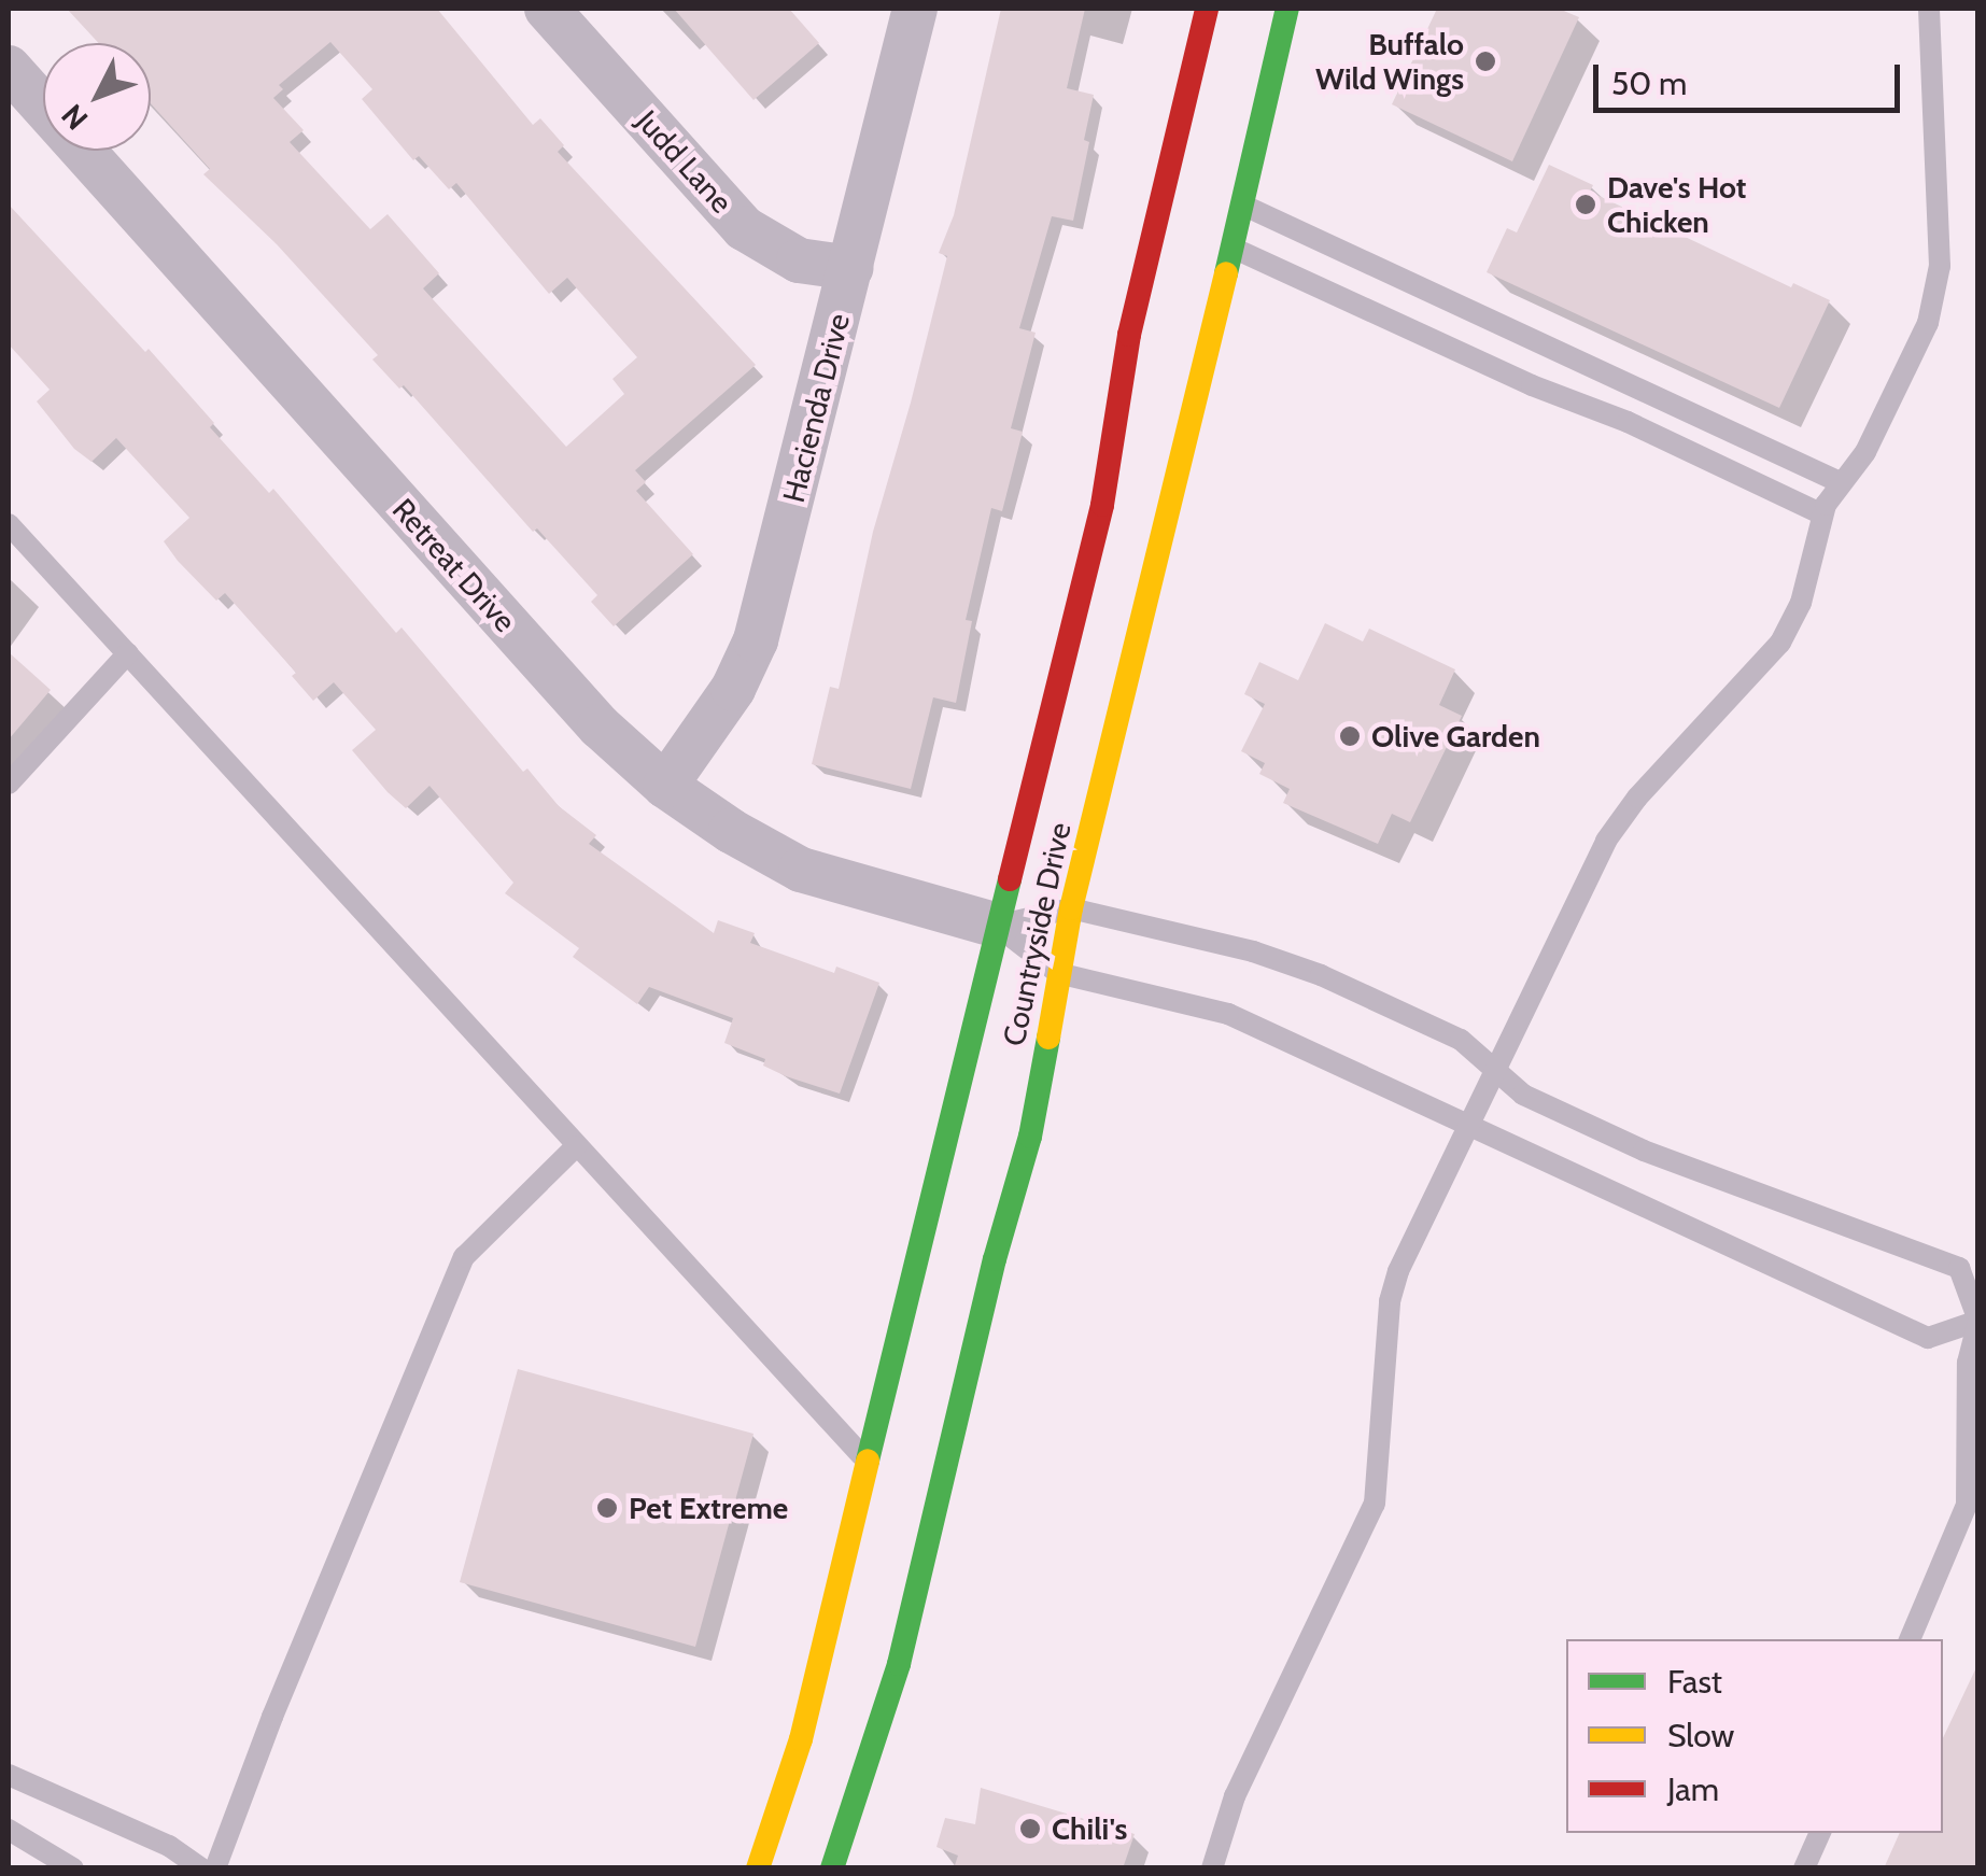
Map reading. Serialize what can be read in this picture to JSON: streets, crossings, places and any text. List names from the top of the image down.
{
  "streets": {
    "street": [
      "Judd Lane",
      "Hacienda Drive",
      "Retreat Drive",
      "Countryside Drive"
    ]
  },
  "crossings": [
    ["Judd Lane", "Hacienda Drive"],
    ["Hacienda Drive", "Retreat Drive"],
    ["Retreat Drive", "Countryside Drive"]
  ],
  "places": [
    "Buffalo Wild Wings",
    "Dave's Hot Chicken",
    "Olive Garden",
    "Pet Extreme",
    "Chili's"
  ],
  "legend": ["Fast", "Slow", "Jam"],
  "scale_bar": "50 m",
  "north": "bottom left"
}
